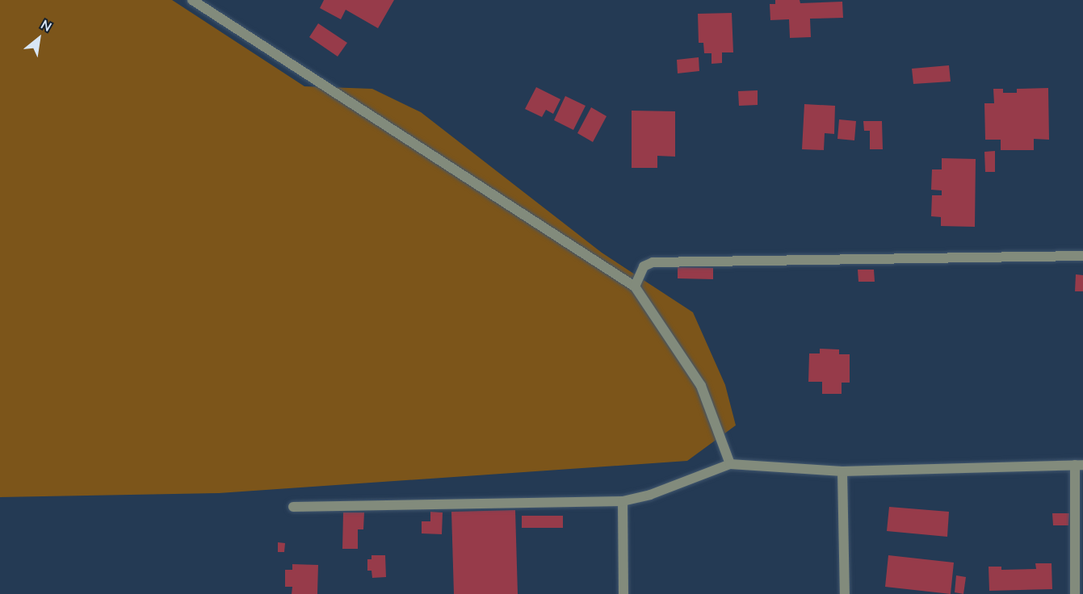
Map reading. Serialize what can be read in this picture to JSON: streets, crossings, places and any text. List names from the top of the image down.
{
  "north": "top right"
}
